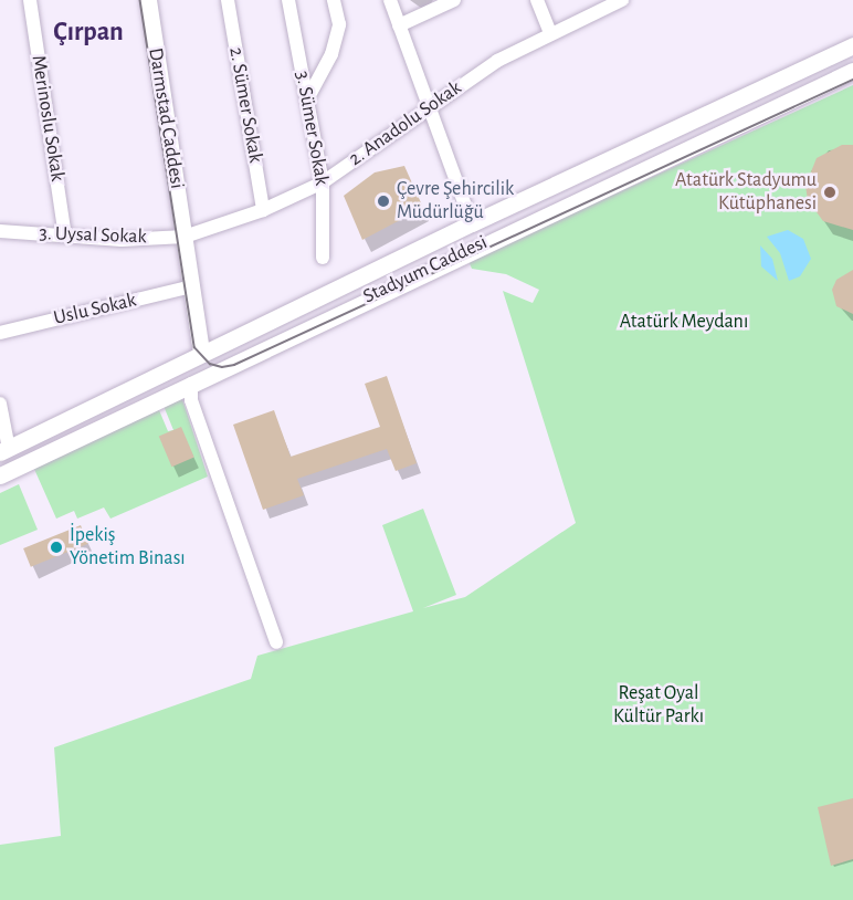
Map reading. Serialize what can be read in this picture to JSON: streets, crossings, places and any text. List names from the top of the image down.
{
  "streets": {
    "main road": ["Darmstad Caddesi", "Stadyum Caddesi"],
    "street": [
      "2. Sümer Sokak",
      "Merinoslu Sokak",
      "2. Anadolu Sokak",
      "3. Sümer Sokak",
      "3. Uysal Sokak",
      "Uslu Sokak"
    ]
  },
  "crossings": [
    ["2. Sümer Sokak", "2. Anadolu Sokak"],
    ["Merinoslu Sokak", "3. Uysal Sokak"],
    ["Darmstad Caddesi", "2. Anadolu Sokak"],
    ["Darmstad Caddesi", "3. Uysal Sokak"],
    ["Darmstad Caddesi", "Uslu Sokak"],
    ["2. Anadolu Sokak", "3. Sümer Sokak"],
    ["2. Anadolu Sokak", "3. Uysal Sokak"]
  ],
  "districts": ["Çırpan"],
  "parks": ["Atatürk Meydanı", "Reşat Oyal Kültür Parkı"],
  "places": ["Atatürk Stadyumu Kütüphanesi", "Çevre Şehircilik Müdürlüğü", "İpekiş Yönetim Binası"]
}
